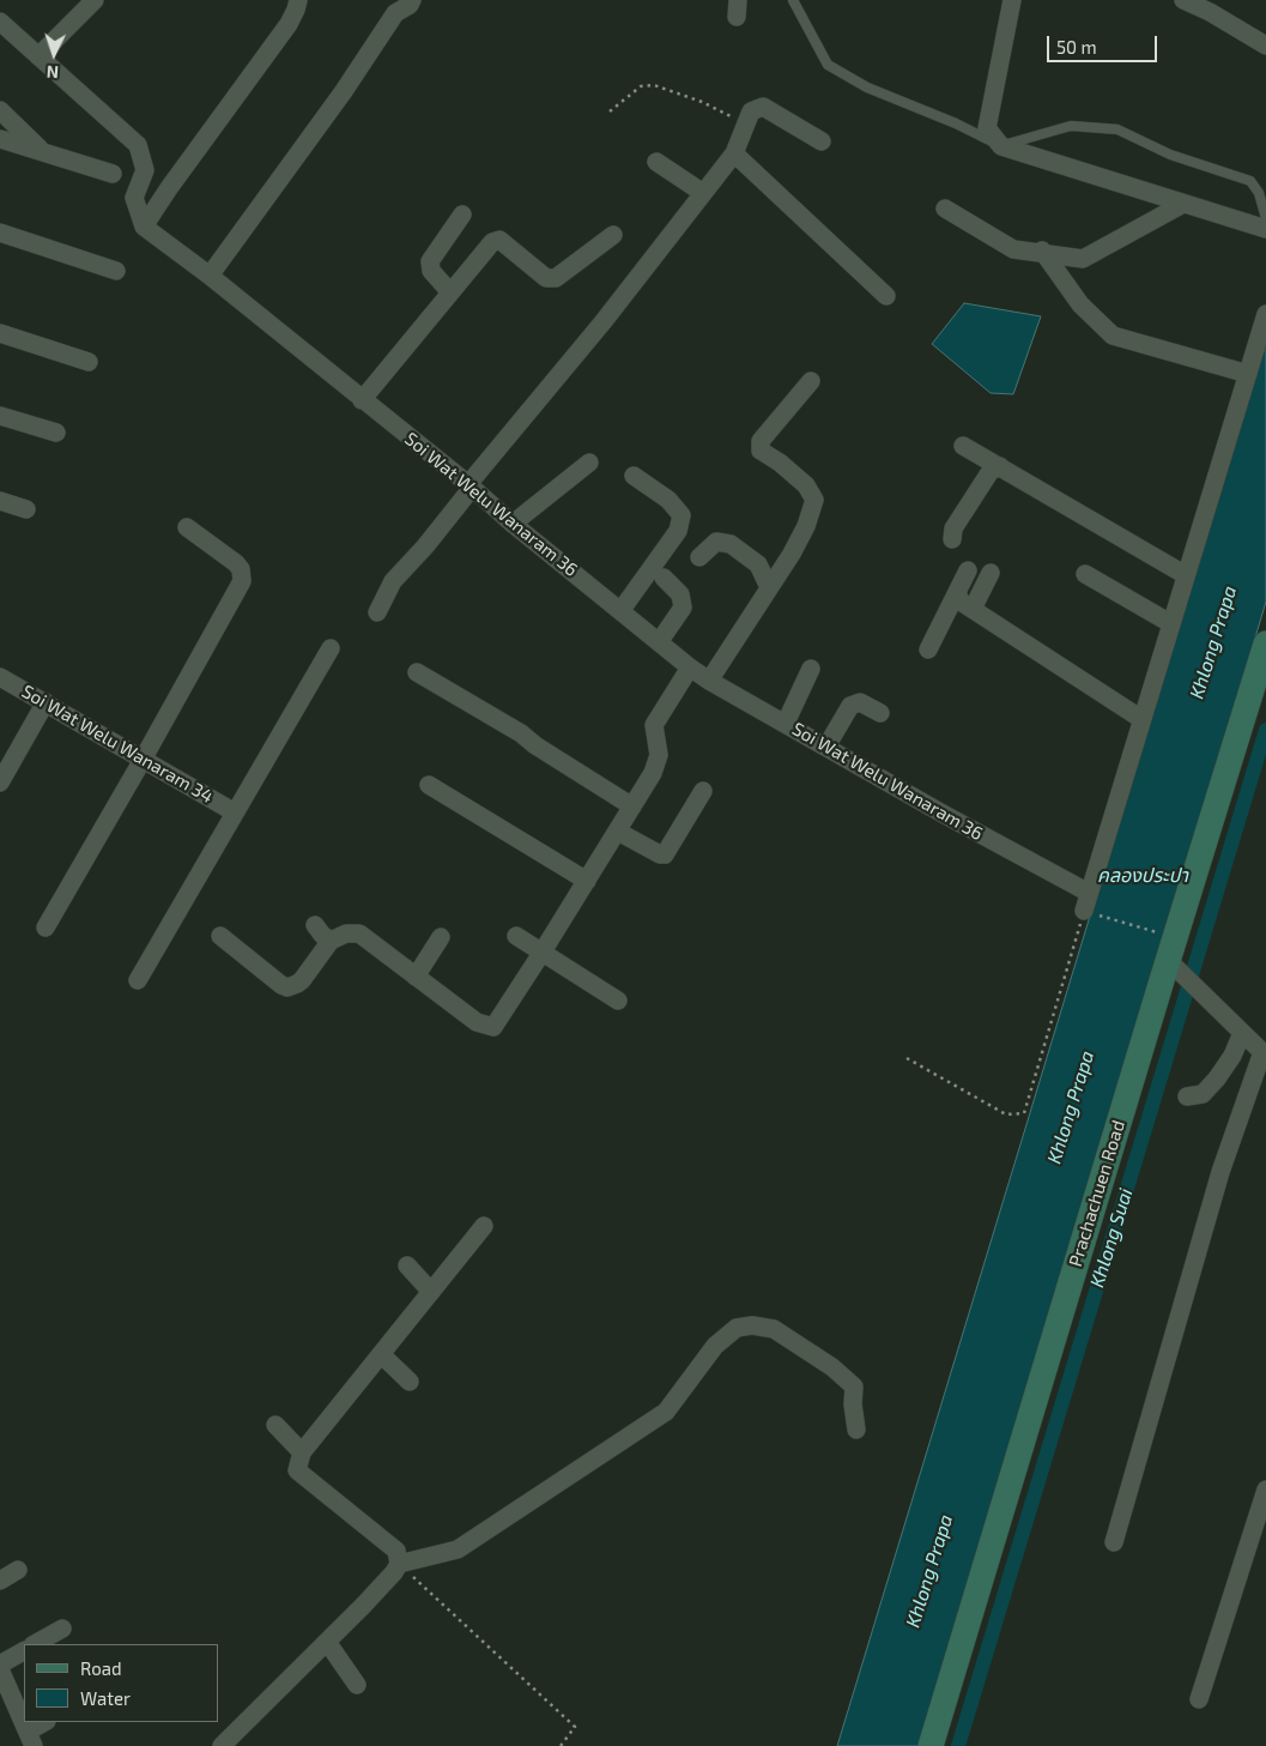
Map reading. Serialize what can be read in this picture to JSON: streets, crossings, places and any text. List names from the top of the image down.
{
  "streets": {
    "street": ["Soi Wat Welu Wanaram 36", "Soi Wat Welu Wanaram 34", "Prachachuen Road"]
  },
  "water": ["Khlong Prapa", "คลองประปา", "Khlong Suai"],
  "legend": ["Road", "Water"],
  "scale_bar": "50 m",
  "north": "bottom"
}
